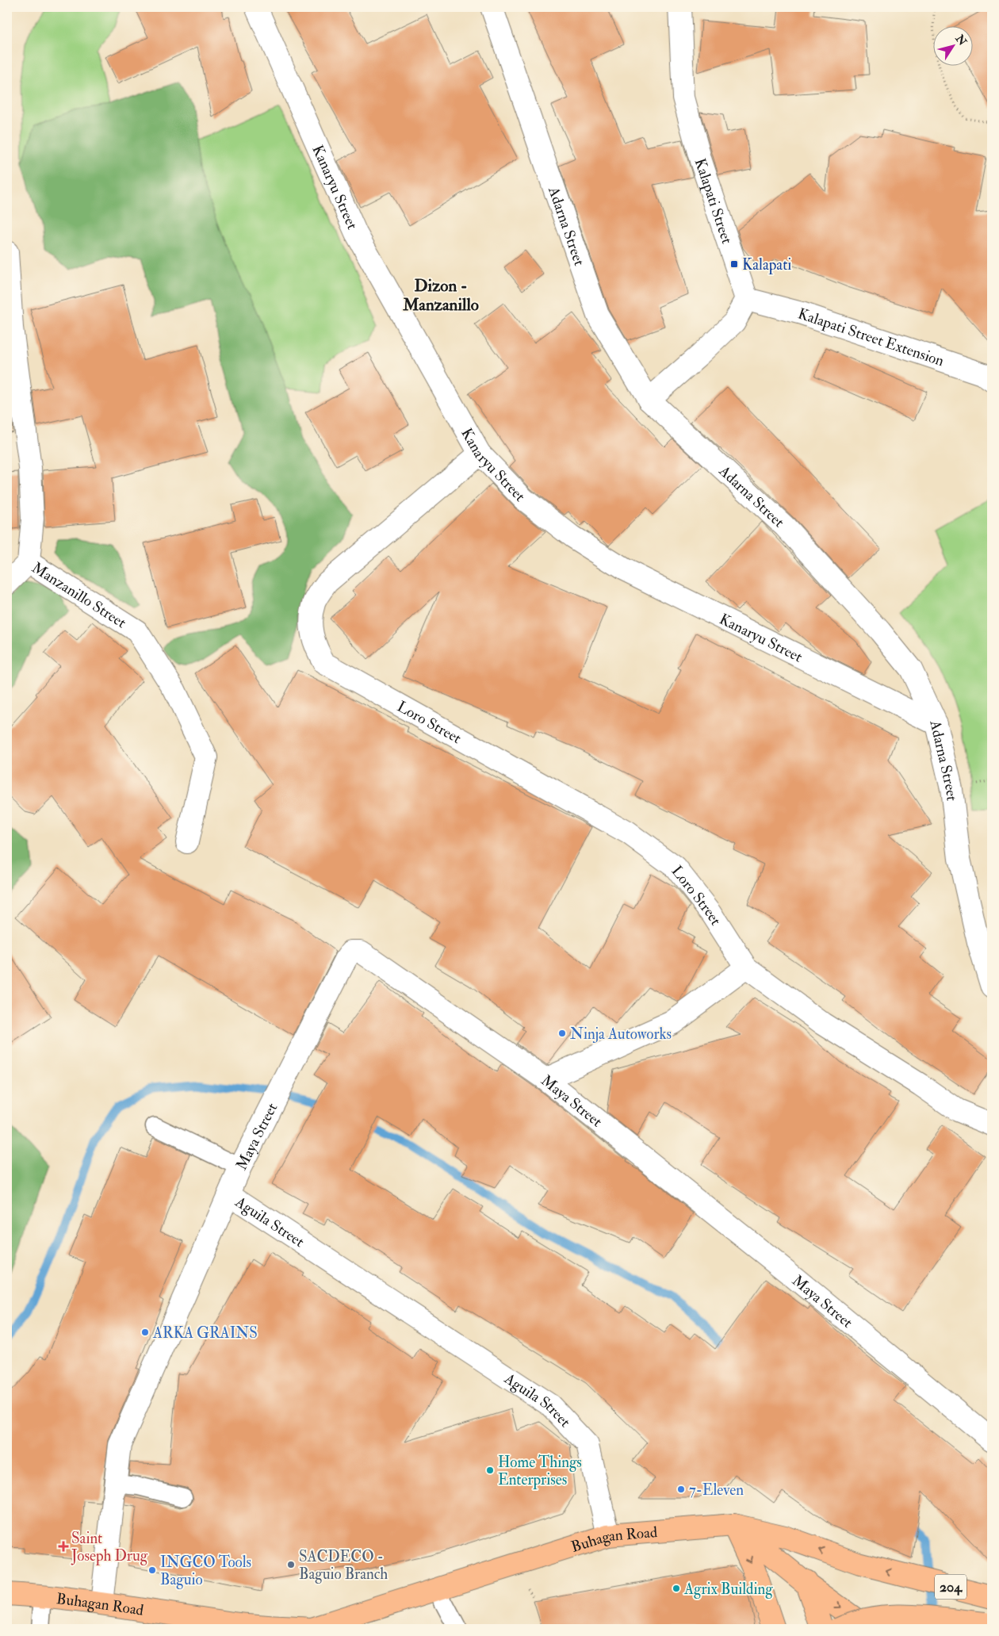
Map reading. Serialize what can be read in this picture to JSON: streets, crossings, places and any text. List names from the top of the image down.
{
  "streets": {
    "main road": ["Buhagan Road", "204"],
    "street": [
      "Kanaryu Street",
      "Kalapati Street",
      "Adarna Street",
      "Kalapati Street Extension",
      "Manzanillo Street",
      "Loro Street",
      "Maya Street",
      "Aguila Street"
    ]
  },
  "crossings": [
    ["Kanaryu Street", "Adarna Street"],
    ["Kanaryu Street", "Loro Street"],
    ["Kalapati Street", "Kalapati Street Extension"],
    ["Maya Street", "Aguila Street"],
    ["Aguila Street", "Buhagan Road"]
  ],
  "districts": ["Dizon - Manzanillo"],
  "places": {
    "transit": ["Kalapati"],
    "other": [
      "Ninja Autoworks",
      "ARKA GRAINS",
      "Home Things Enterprises",
      "7-Eleven",
      "SACDECO - Baguio Branch",
      "INGCO Tools Baguio",
      "Agrix Building"
    ],
    "health": ["Saint Joseph Drug"]
  },
  "north": "top right"
}
